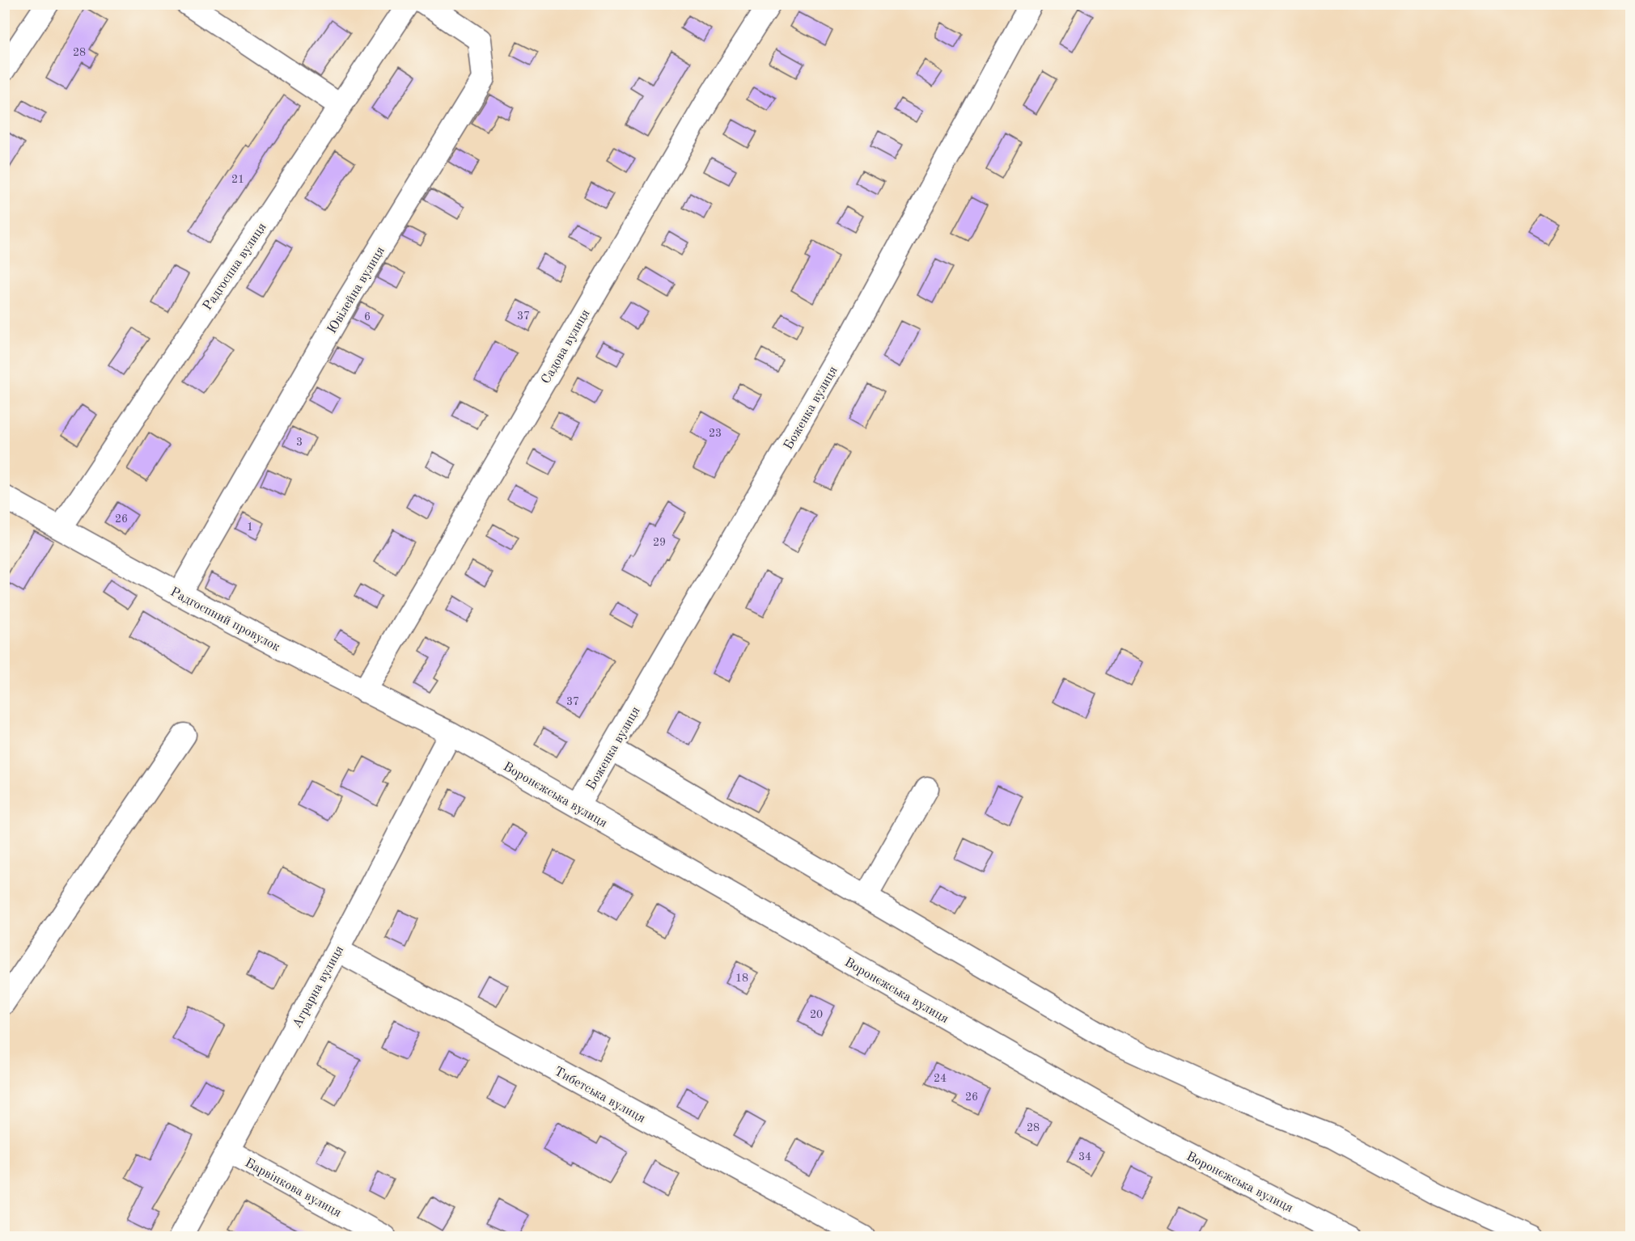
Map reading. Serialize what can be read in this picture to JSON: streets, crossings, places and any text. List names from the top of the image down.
{
  "streets": {
    "street": [
      "Радгоспна вулиця",
      "Ювілейна вулиця",
      "Садова вулиця",
      "Боженка вулиця",
      "Радгоспний провулок",
      "Воронєжська вулиця",
      "Аграрна вулиця",
      "Тибетська вулиця",
      "Барвінкова вулиця"
    ]
  },
  "crossings": [
    ["Радгоспна вулиця", "Радгоспний провулок"],
    ["Ювілейна вулиця", "Радгоспний провулок"],
    ["Садова вулиця", "Радгоспний провулок"],
    ["Боженка вулиця", "Воронєжська вулиця"],
    ["Радгоспний провулок", "Воронєжська вулиця"],
    ["Радгоспний провулок", "Аграрна вулиця"],
    ["Воронєжська вулиця", "Аграрна вулиця"],
    ["Аграрна вулиця", "Тибетська вулиця"],
    ["Аграрна вулиця", "Барвінкова вулиця"]
  ],
  "house_numbers": [
    "28",
    "21",
    "37",
    "6",
    "23",
    "3",
    "26",
    "1",
    "29",
    "37",
    "18",
    "20",
    "24",
    "26",
    "28",
    "34"
  ]
}
